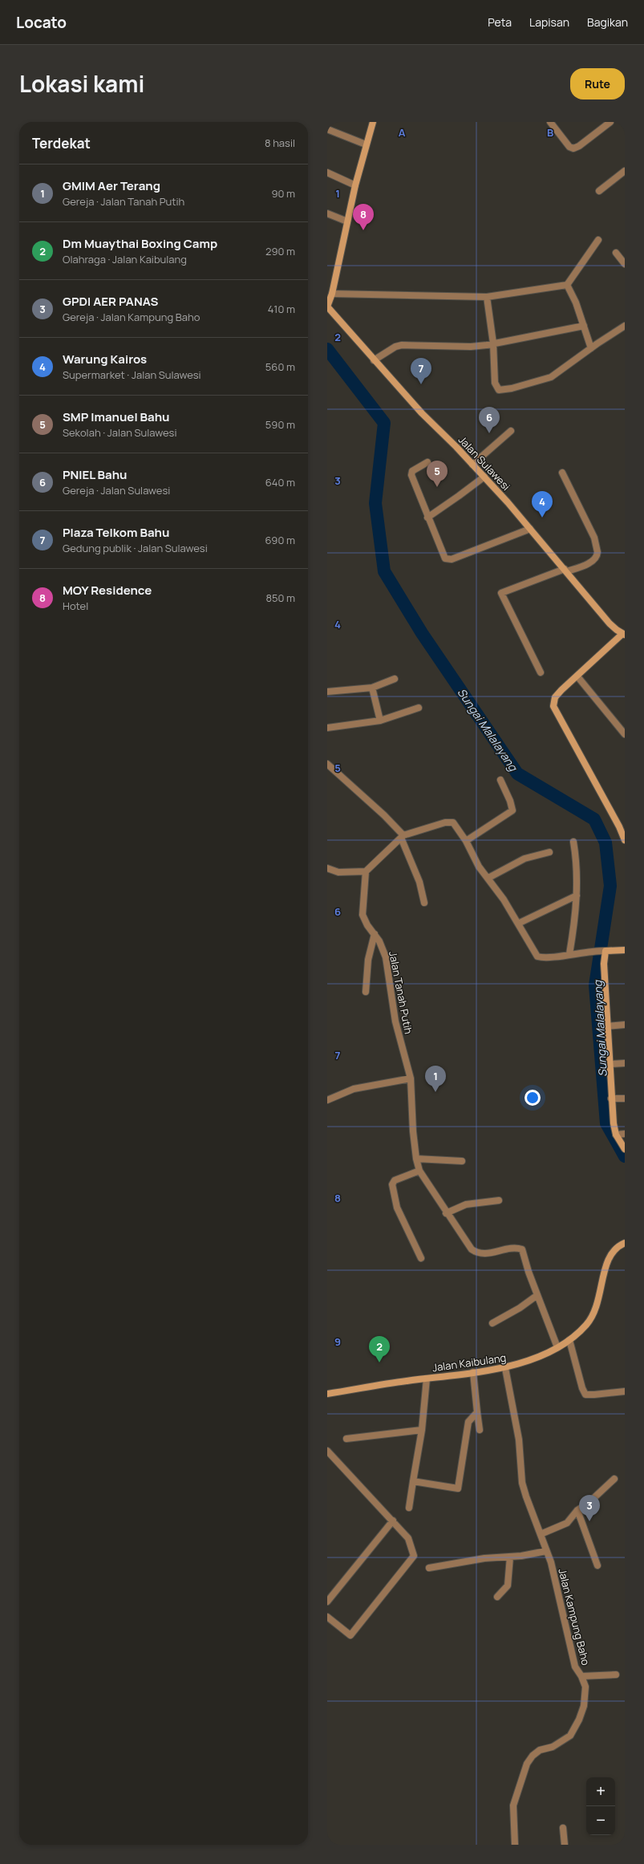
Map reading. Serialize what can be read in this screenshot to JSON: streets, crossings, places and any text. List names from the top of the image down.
{
  "streets": {
    "street": [
      "Jalan Sulawesi",
      "Jalan Tanah Putih",
      "Jalan Kaibulang",
      "Jalan Kampung Baho"
    ]
  },
  "crossings": [
    ["Jalan Kaibulang", "Jalan Kampung Baho"]
  ],
  "water": ["Sungai Malalayang"],
  "page": {
    "header": "Locato",
    "nav": ["Peta", "Lapisan", "Bagikan"],
    "title": "Lokasi kami",
    "buttons": "Rute",
    "heading": ["Terdekat", "8 hasil"],
    "list": [
      {
        "mark": "1",
        "name": "GMIM Aer Terang",
        "note": "Gereja · Jalan Tanah Putih",
        "value": "90 m"
      },
      {
        "mark": "2",
        "name": "Dm Muaythai Boxing Camp",
        "note": "Olahraga · Jalan Kaibulang",
        "value": "290 m"
      },
      {
        "mark": "3",
        "name": "GPDI AER PANAS",
        "note": "Gereja · Jalan Kampung Baho",
        "value": "410 m"
      },
      {
        "mark": "4",
        "name": "Warung Kairos",
        "note": "Supermarket · Jalan Sulawesi",
        "value": "560 m"
      },
      {
        "mark": "5",
        "name": "SMP Imanuel Bahu",
        "note": "Sekolah · Jalan Sulawesi",
        "value": "590 m"
      },
      {
        "mark": "6",
        "name": "PNIEL Bahu",
        "note": "Gereja · Jalan Sulawesi",
        "value": "640 m"
      },
      {
        "mark": "7",
        "name": "Plaza Telkom Bahu",
        "note": "Gedung publik · Jalan Sulawesi",
        "value": "690 m"
      },
      {
        "mark": "8",
        "name": "MOY Residence",
        "note": "Hotel",
        "value": "850 m"
      }
    ],
    "pins": [
      "8",
      "7",
      "6",
      "5",
      "4",
      "1",
      "2",
      "3"
    ],
    "map_buttons": ["+", "−"]
  },
  "grid": {
    "columns": ["A", "B"],
    "rows": [
      "1",
      "2",
      "3",
      "4",
      "5",
      "6",
      "7",
      "8",
      "9"
    ]
  }
}
